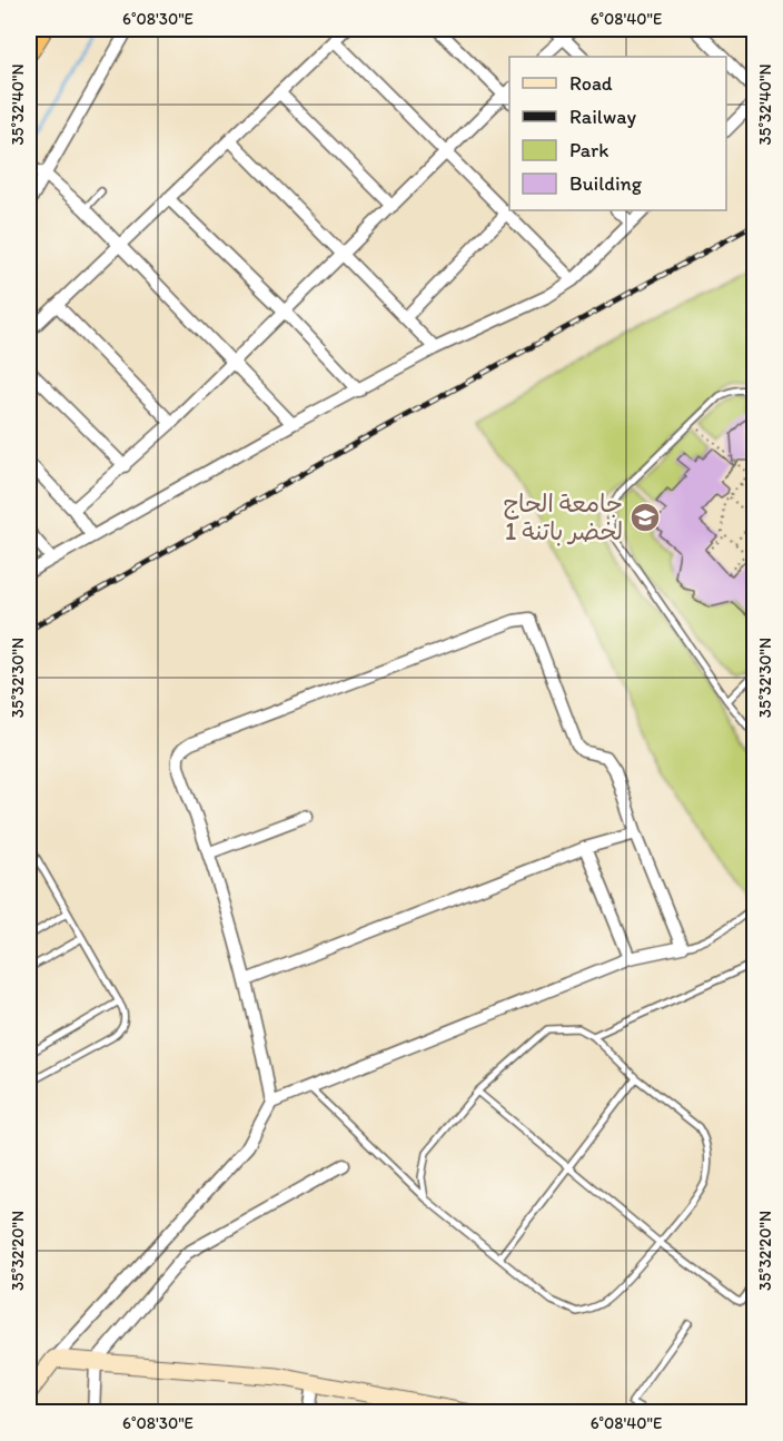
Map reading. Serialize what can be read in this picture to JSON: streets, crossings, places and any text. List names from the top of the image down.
{
  "places": {
    "school or university": ["جامعة الحاج لخضر باتنة 1"]
  },
  "legend": [
    "Road",
    "Railway",
    "Park",
    "Building"
  ],
  "coordinates": [
    "6°08'30\"E",
    "6°08'40\"E",
    "35°32'40\"N",
    "35°32'30\"N",
    "35°32'20\"N"
  ]
}
